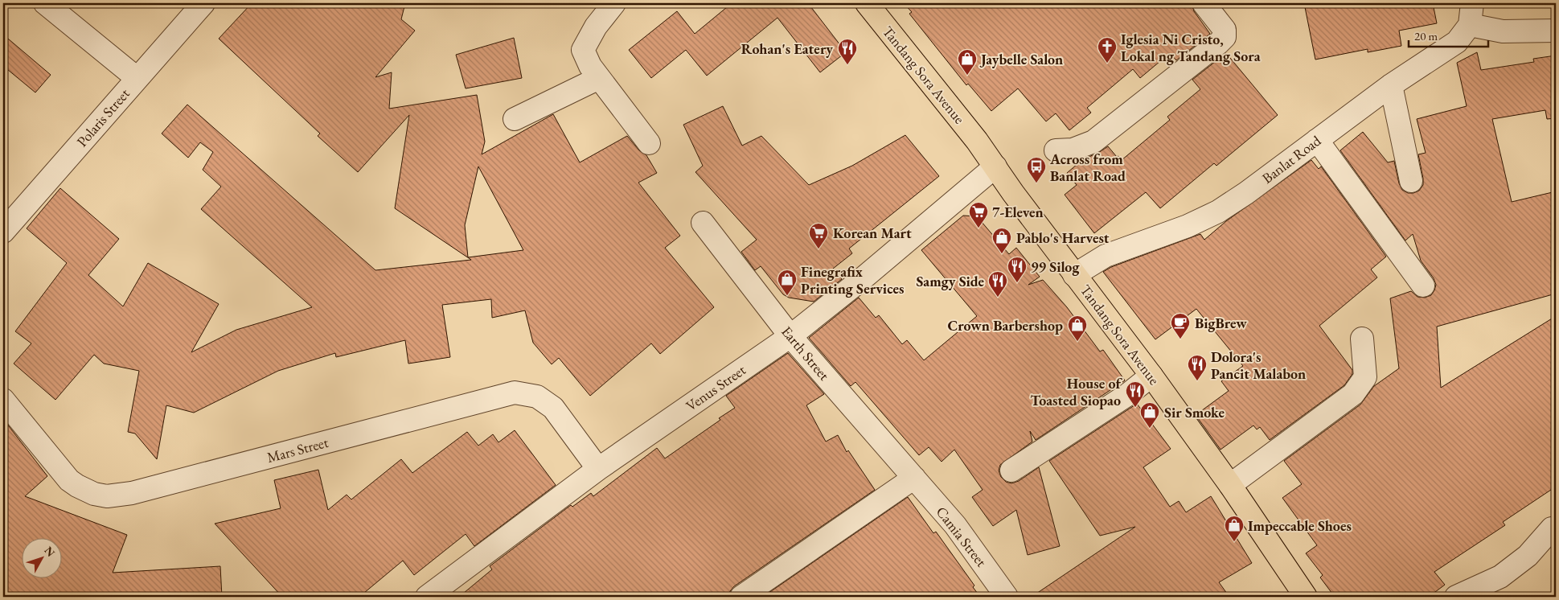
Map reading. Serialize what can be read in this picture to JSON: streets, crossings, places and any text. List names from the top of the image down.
{
  "streets": {
    "main road": ["Tandang Sora Avenue"],
    "street": [
      "Polaris Street",
      "Banlat Road",
      "Earth Street",
      "Venus Street",
      "Mars Street",
      "Camia Street"
    ]
  },
  "crossings": [
    ["Tandang Sora Avenue", "Banlat Road"],
    ["Tandang Sora Avenue", "Venus Street"],
    ["Earth Street", "Venus Street"],
    ["Earth Street", "Camia Street"],
    ["Venus Street", "Mars Street"]
  ],
  "places": {
    "church": ["Iglesia Ni Cristo, Lokal ng Tandang Sora"],
    "restaurant": [
      "Rohan's Eatery",
      "99 Silog",
      "Samgy Side",
      "Dolora's Pancit Malabon",
      "House of Toasted Siopao"
    ],
    "shop": [
      "Jaybelle Salon",
      "Pablo's Harvest",
      "Finegrafix Printing Services",
      "Crown Barbershop",
      "Sir Smoke",
      "Impeccable Shoes"
    ],
    "bus stop": ["Across from Banlat Road"],
    "supermarket": ["7-Eleven", "Korean Mart"],
    "cafe": ["BigBrew"]
  },
  "scale_bar": "20 m",
  "north": "top right"
}
